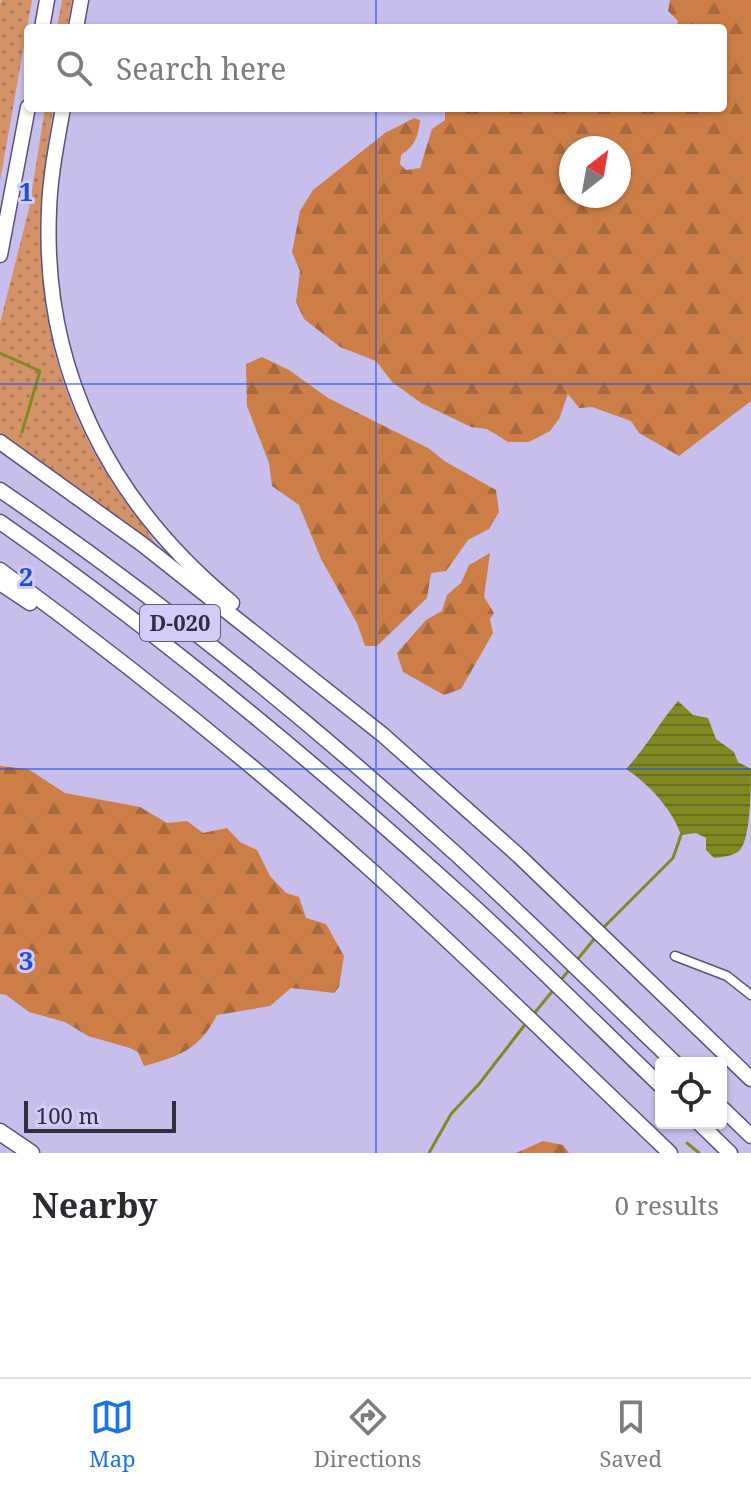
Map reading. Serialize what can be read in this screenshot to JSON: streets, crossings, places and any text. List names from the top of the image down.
{
  "streets": {
    "highway": ["D-020"]
  },
  "scale_bar": "100 m",
  "north": "top right",
  "page": {
    "search": "Search here",
    "scale": "100 m",
    "heading": ["Nearby", "0 results"],
    "nav": ["Map", "Directions", "Saved"]
  },
  "grid": {
    "rows": ["1", "2", "3"]
  }
}
